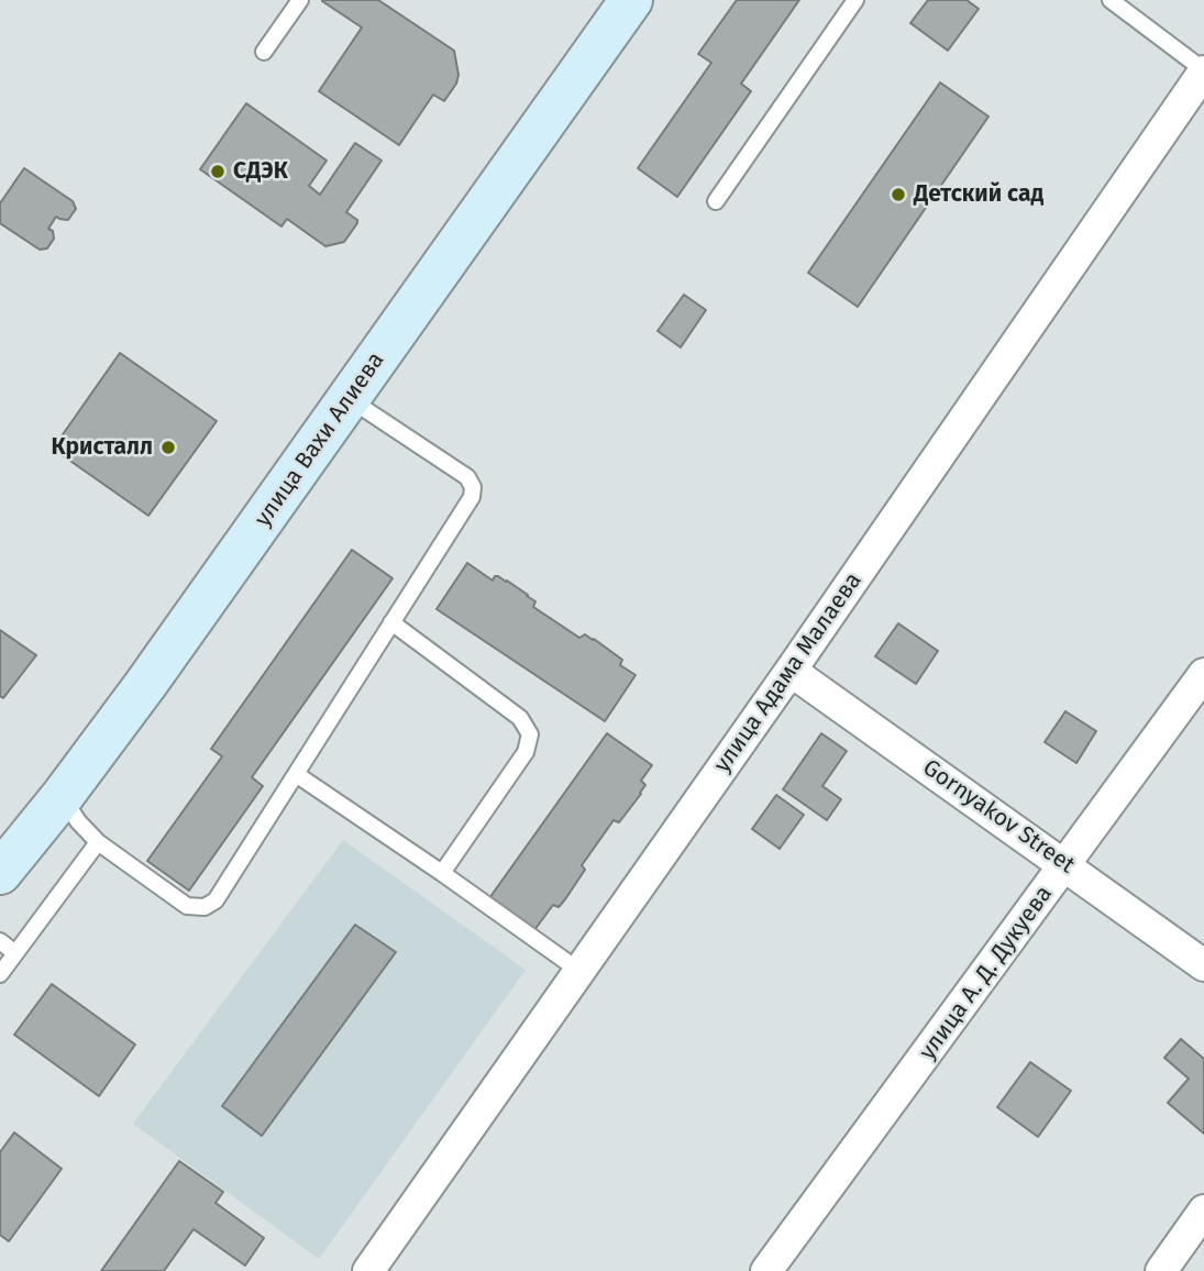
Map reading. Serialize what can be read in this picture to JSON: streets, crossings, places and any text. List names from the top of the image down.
{
  "streets": {
    "main road": ["улица Вахи Алиева"],
    "street": ["улица Адама Малаева", "Gornyakov Street", "улица А. Д. Дукуева"]
  },
  "crossings": [
    ["улица Адама Малаева", "Gornyakov Street"],
    ["Gornyakov Street", "улица А. Д. Дукуева"]
  ],
  "places": ["СДЭК", "Детский сад", "Кристалл"]
}
